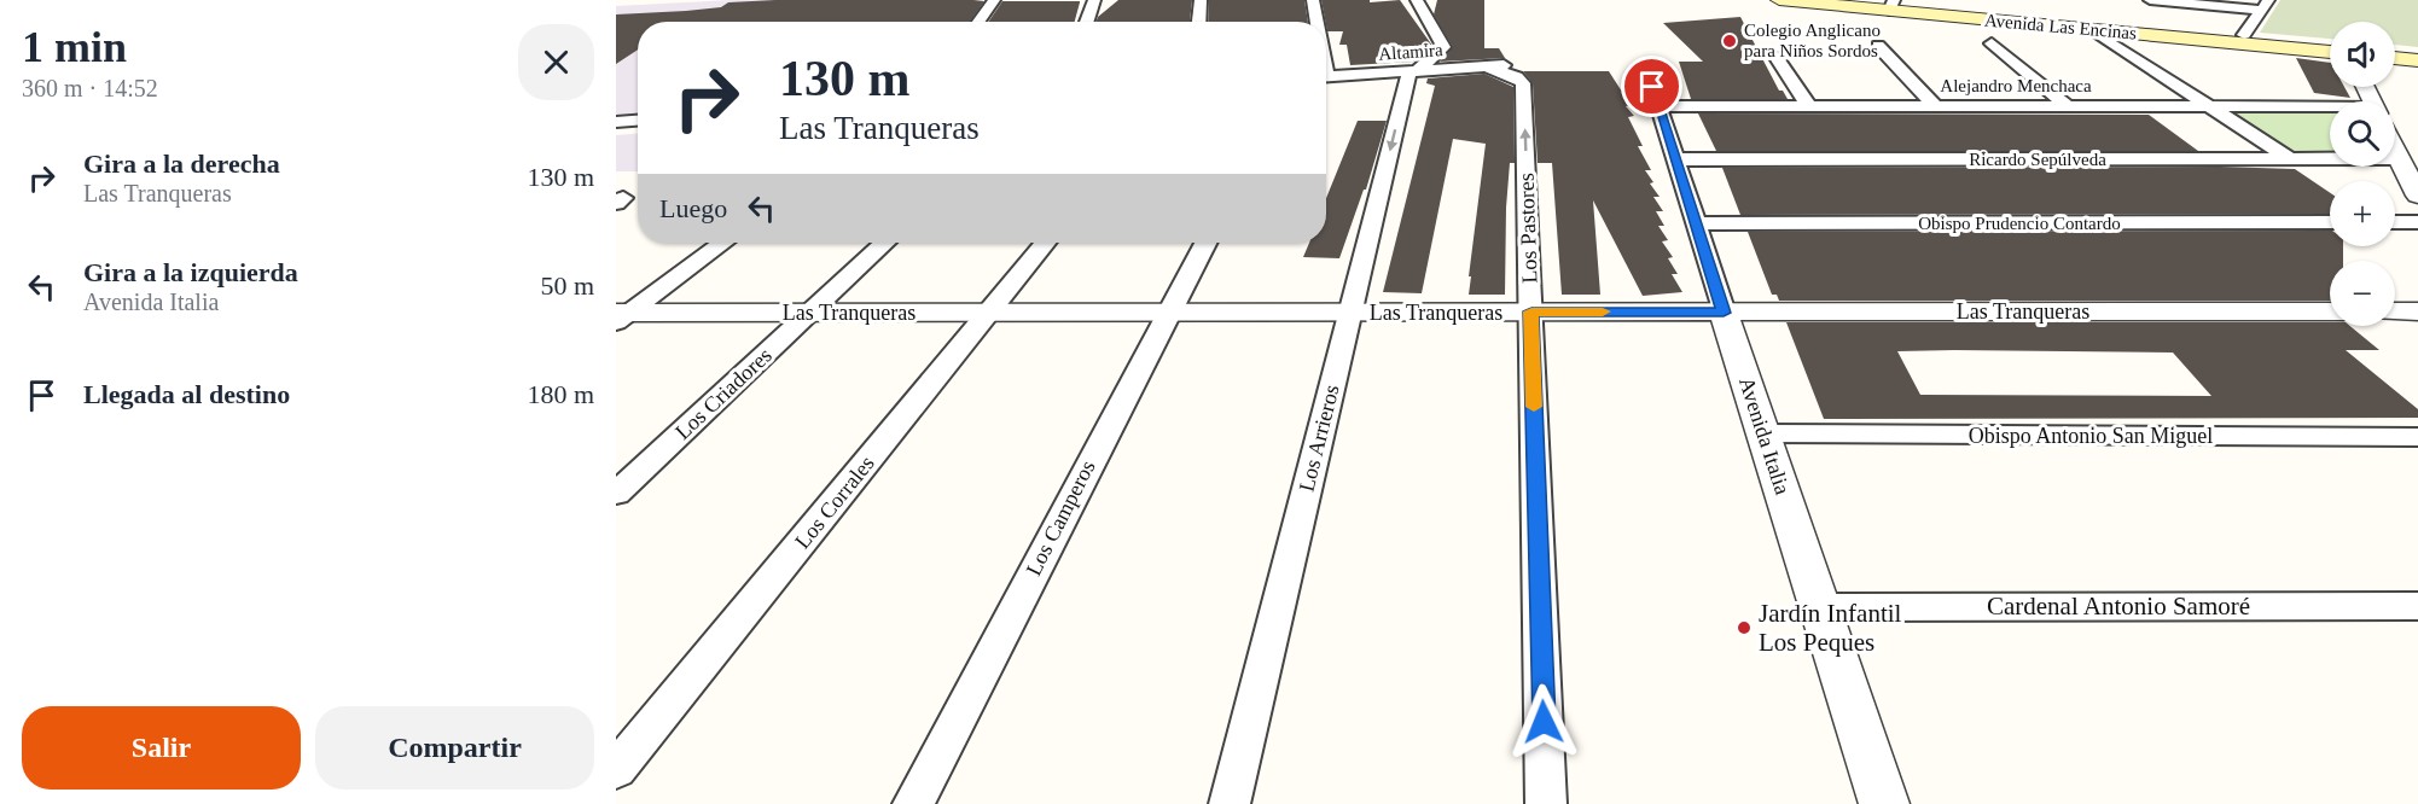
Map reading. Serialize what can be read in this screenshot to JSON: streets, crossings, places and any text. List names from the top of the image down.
{
  "streets": {
    "main road": ["Avenida Las Encinas"],
    "street": [
      "Altamira",
      "Alejandro Menchaca",
      "Ricardo Sepúlveda",
      "Obispo Prudencio Contardo",
      "Los Pastores",
      "Las Tranqueras",
      "Los Criadores",
      "Avenida Italia",
      "Obispo Antonio San Miguel",
      "Los Arrieros",
      "Los Corrales",
      "Los Camperos",
      "Cardenal Antonio Samoré"
    ]
  },
  "crossings": [
    ["Altamira", "Los Pastores"],
    ["Altamira", "Los Arrieros"],
    ["Alejandro Menchaca", "Avenida Italia"],
    ["Ricardo Sepúlveda", "Avenida Italia"],
    ["Obispo Prudencio Contardo", "Avenida Italia"],
    ["Los Pastores", "Las Tranqueras"],
    ["Las Tranqueras", "Los Criadores"],
    ["Las Tranqueras", "Avenida Italia"],
    ["Las Tranqueras", "Los Arrieros"],
    ["Las Tranqueras", "Los Corrales"],
    ["Las Tranqueras", "Los Camperos"],
    ["Avenida Italia", "Obispo Antonio San Miguel"],
    ["Avenida Italia", "Cardenal Antonio Samoré"]
  ],
  "places": ["Colegio Anglicano para Niños Sordos", "Jardín Infantil Los Peques"],
  "page": {
    "heading": ["1 min", "360 m · 14:52"],
    "map_buttons": ["+", "−"],
    "turn": ["130 m", "Las Tranqueras"],
    "list": [
      {
        "name": "Gira a la derecha",
        "note": "Las Tranqueras",
        "value": "130 m"
      },
      {
        "name": "Gira a la izquierda",
        "note": "Avenida Italia",
        "value": "50 m"
      },
      {
        "name": "Llegada al destino",
        "value": "180 m"
      }
    ],
    "then": "Luego",
    "buttons": ["Salir", "Compartir"]
  }
}
